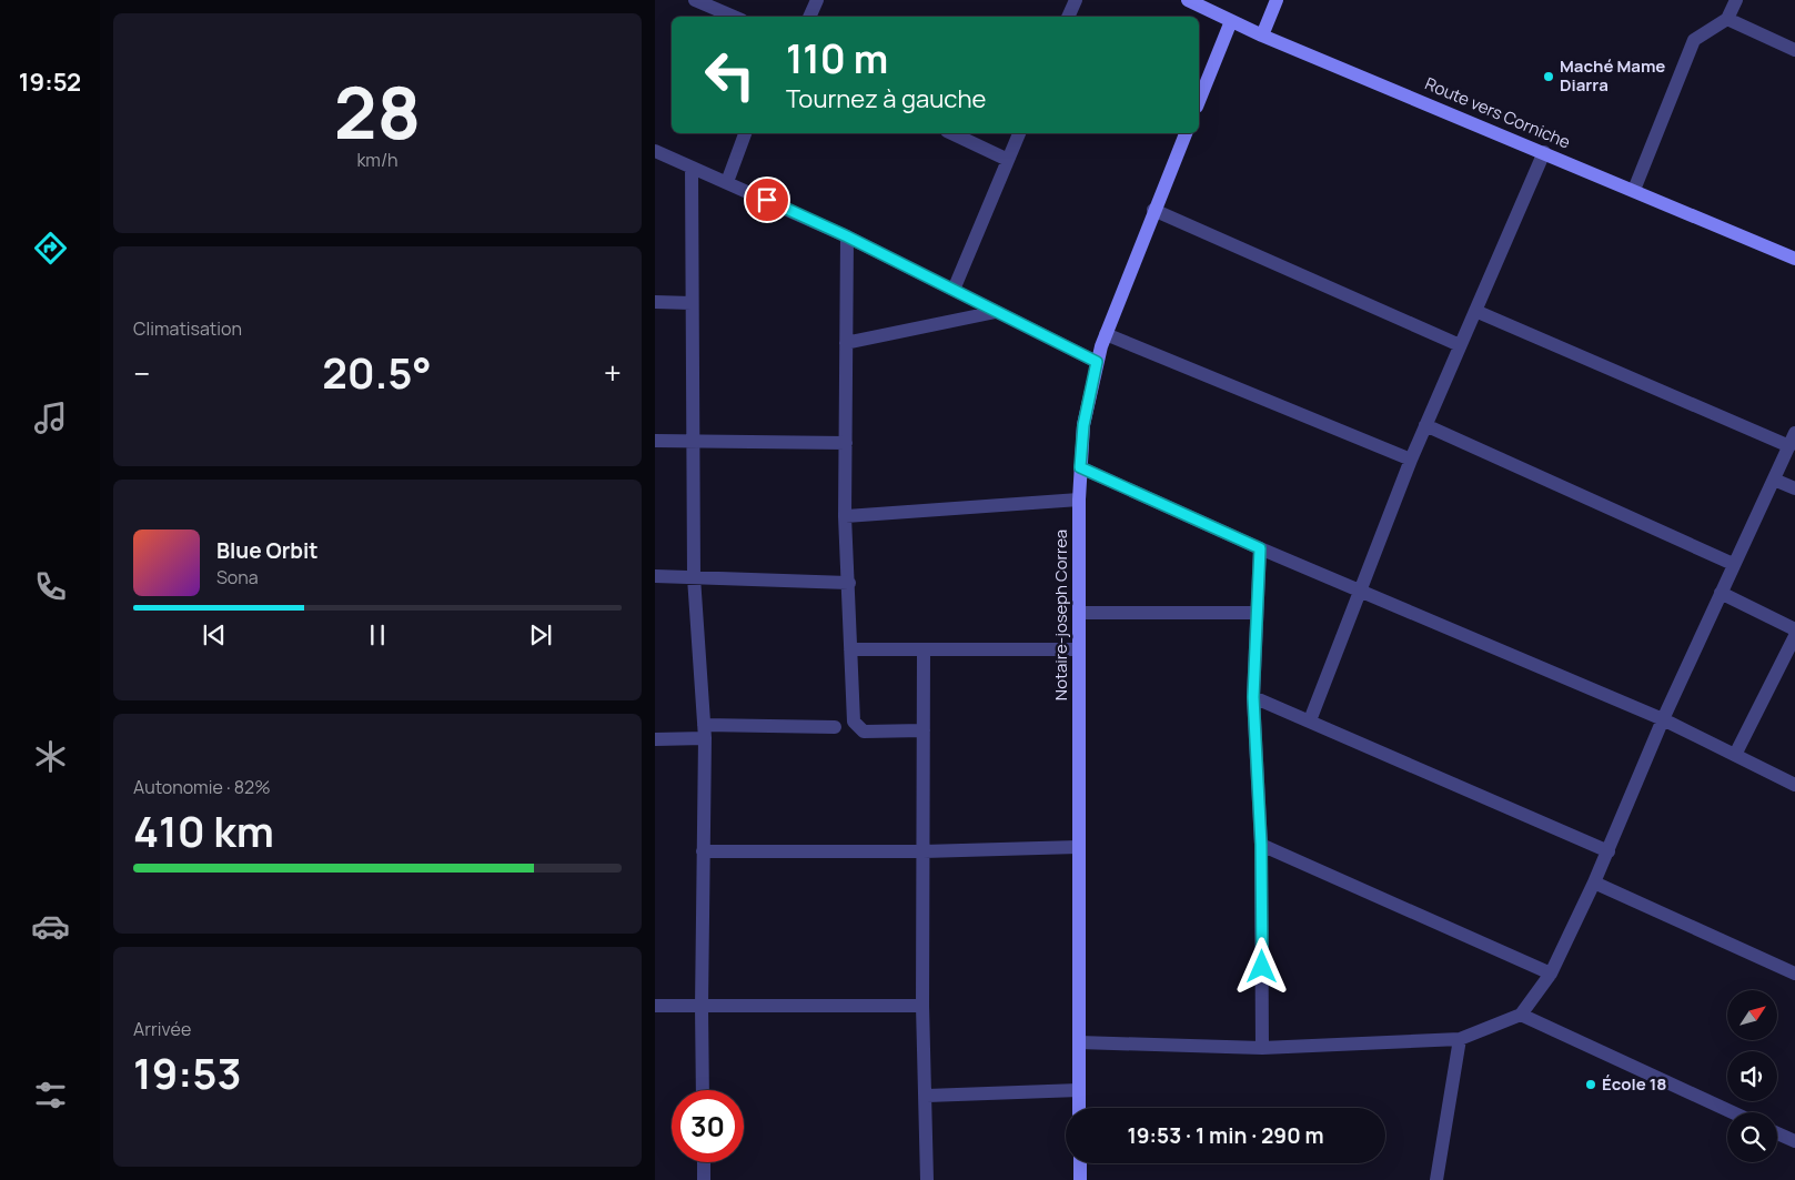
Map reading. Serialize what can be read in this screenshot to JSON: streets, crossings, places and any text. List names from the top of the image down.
{
  "streets": {
    "street": ["Route vers Corniche", "Notaire-joseph Correa"]
  },
  "places": ["Maché Mame Diarra", "École 18"],
  "north": "top right",
  "page": {
    "tabs": "19:52",
    "tile": [
      ["28", "km/h"],
      "Climatisation",
      ["Autonomie · 82%", "410 km"],
      ["Arrivée", "19:53"]
    ],
    "turn": ["110 m", "Tournez à gauche"],
    "heat": ["−", "20.5°", "+"],
    "song": ["Blue Orbit", "Sona"],
    "limit": "30",
    "trip": "19:53 · 1 min · 290 m"
  }
}
